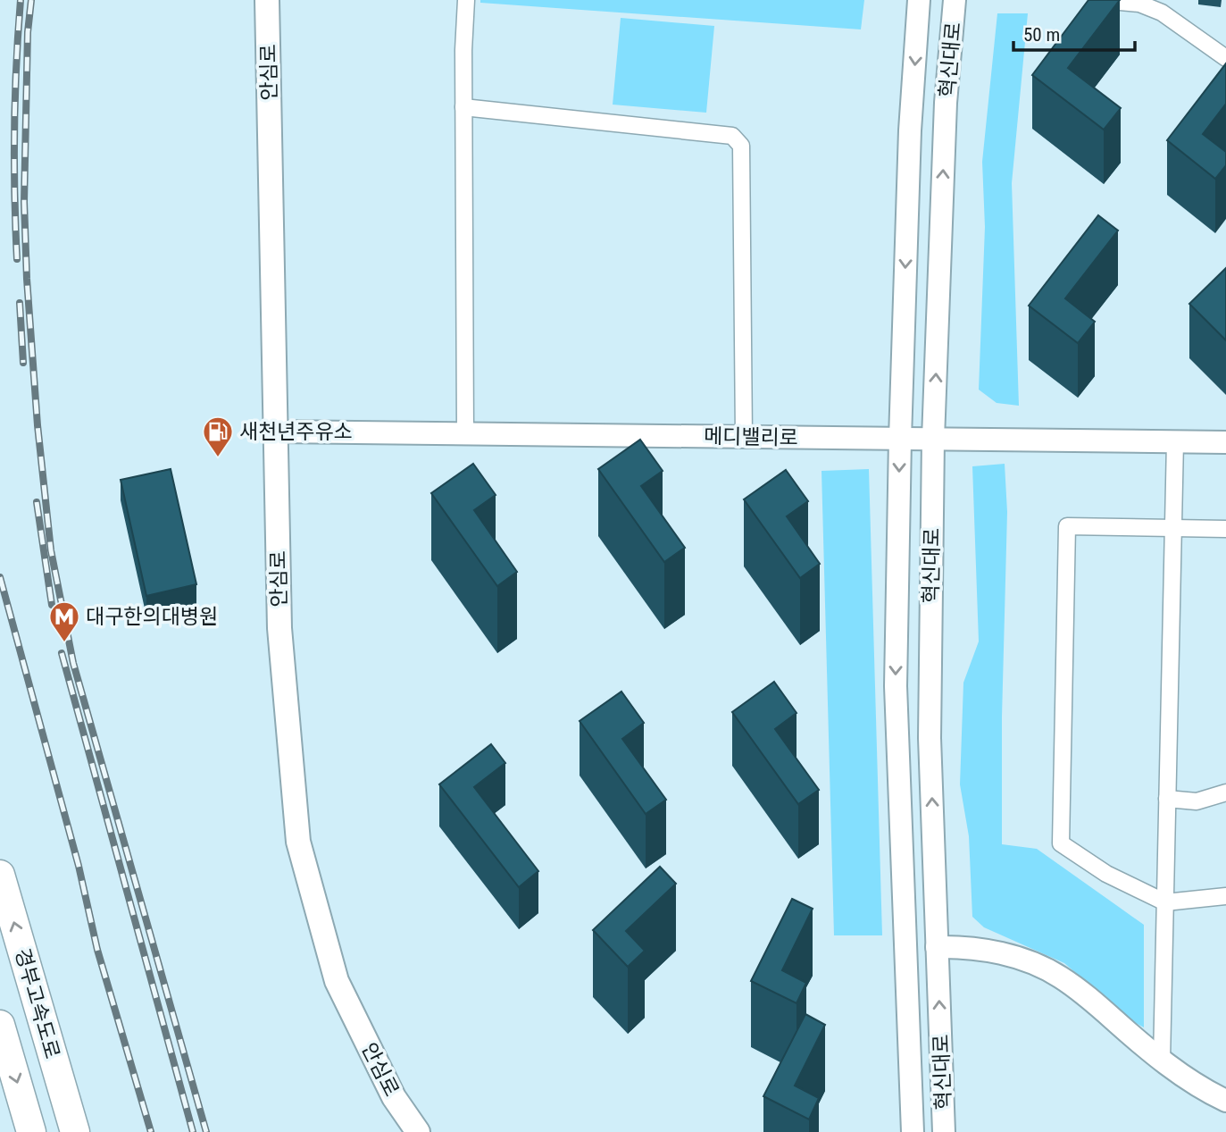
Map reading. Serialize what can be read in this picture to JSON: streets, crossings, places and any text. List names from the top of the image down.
{
  "streets": {
    "highway": ["경부고속도로"],
    "main road": ["혁신대로", "안심로", "메디밸리로"]
  },
  "crossings": [
    ["혁신대로", "메디밸리로"],
    ["안심로", "메디밸리로"]
  ],
  "places": {
    "fuel station": ["새천년주유소"],
    "metro station": ["대구한의대병원"]
  },
  "scale_bar": "50 m"
}
